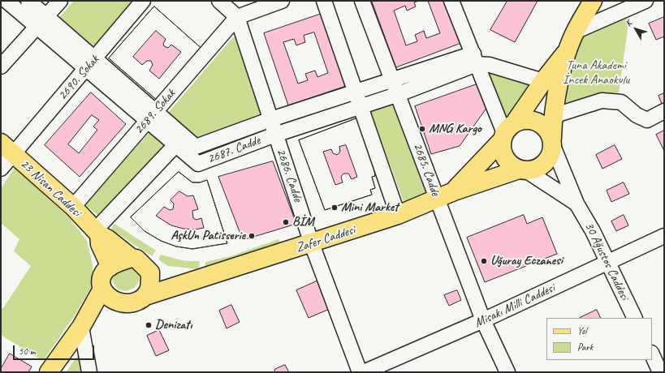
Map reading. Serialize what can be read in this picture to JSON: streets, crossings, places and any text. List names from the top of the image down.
{
  "streets": {
    "main road": ["23 Nisan Caddesi", "Zafer Caddesi"],
    "street": [
      "2690. Sokak",
      "2689. Sokak",
      "2687. Cadde",
      "2685. Cadde",
      "2686. Cadde",
      "30 Ağustos Caddesi",
      "Misakı Milli Caddesi"
    ]
  },
  "crossings": [
    ["2690. Sokak", "2687. Cadde"],
    ["2690. Sokak", "23 Nisan Caddesi"],
    ["2689. Sokak", "2687. Cadde"],
    ["2689. Sokak", "2686. Cadde"],
    ["2689. Sokak", "23 Nisan Caddesi"],
    ["2687. Cadde", "2685. Cadde"],
    ["2687. Cadde", "2686. Cadde"],
    ["2685. Cadde", "Zafer Caddesi"],
    ["2685. Cadde", "Misakı Milli Caddesi"],
    ["2686. Cadde", "Zafer Caddesi"],
    ["23 Nisan Caddesi", "Zafer Caddesi"],
    ["Zafer Caddesi", "30 Ağustos Caddesi"],
    ["30 Ağustos Caddesi", "Misakı Milli Caddesi"]
  ],
  "parks": ["Tuna Akademi İncek Anaokulu"],
  "places": [
    "MNG Kargo",
    "Mini Market",
    "BİM",
    "AşkUn Patisserie",
    "Uğuray Eczanesi",
    "Denizatı"
  ],
  "legend": ["Yol", "Park"],
  "scale_bar": "50 m",
  "north": "top left"
}
